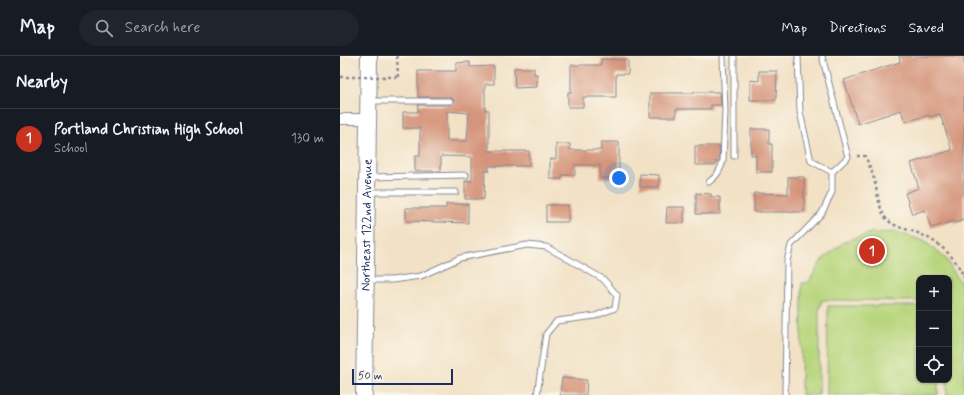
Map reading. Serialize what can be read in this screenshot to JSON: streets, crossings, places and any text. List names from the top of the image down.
{
  "streets": {
    "main road": ["Northeast 122nd Avenue"]
  },
  "scale_bar": "50 m",
  "page": {
    "header": "Map",
    "search": "Search here",
    "nav": ["Map", "Directions", "Saved"],
    "heading": "Nearby",
    "list": [
      {
        "mark": "1",
        "name": "Portland Christian High School",
        "note": "School",
        "value": "130 m"
      }
    ],
    "pins": "1",
    "map_buttons": ["+", "−"],
    "scale": "50 m"
  }
}
